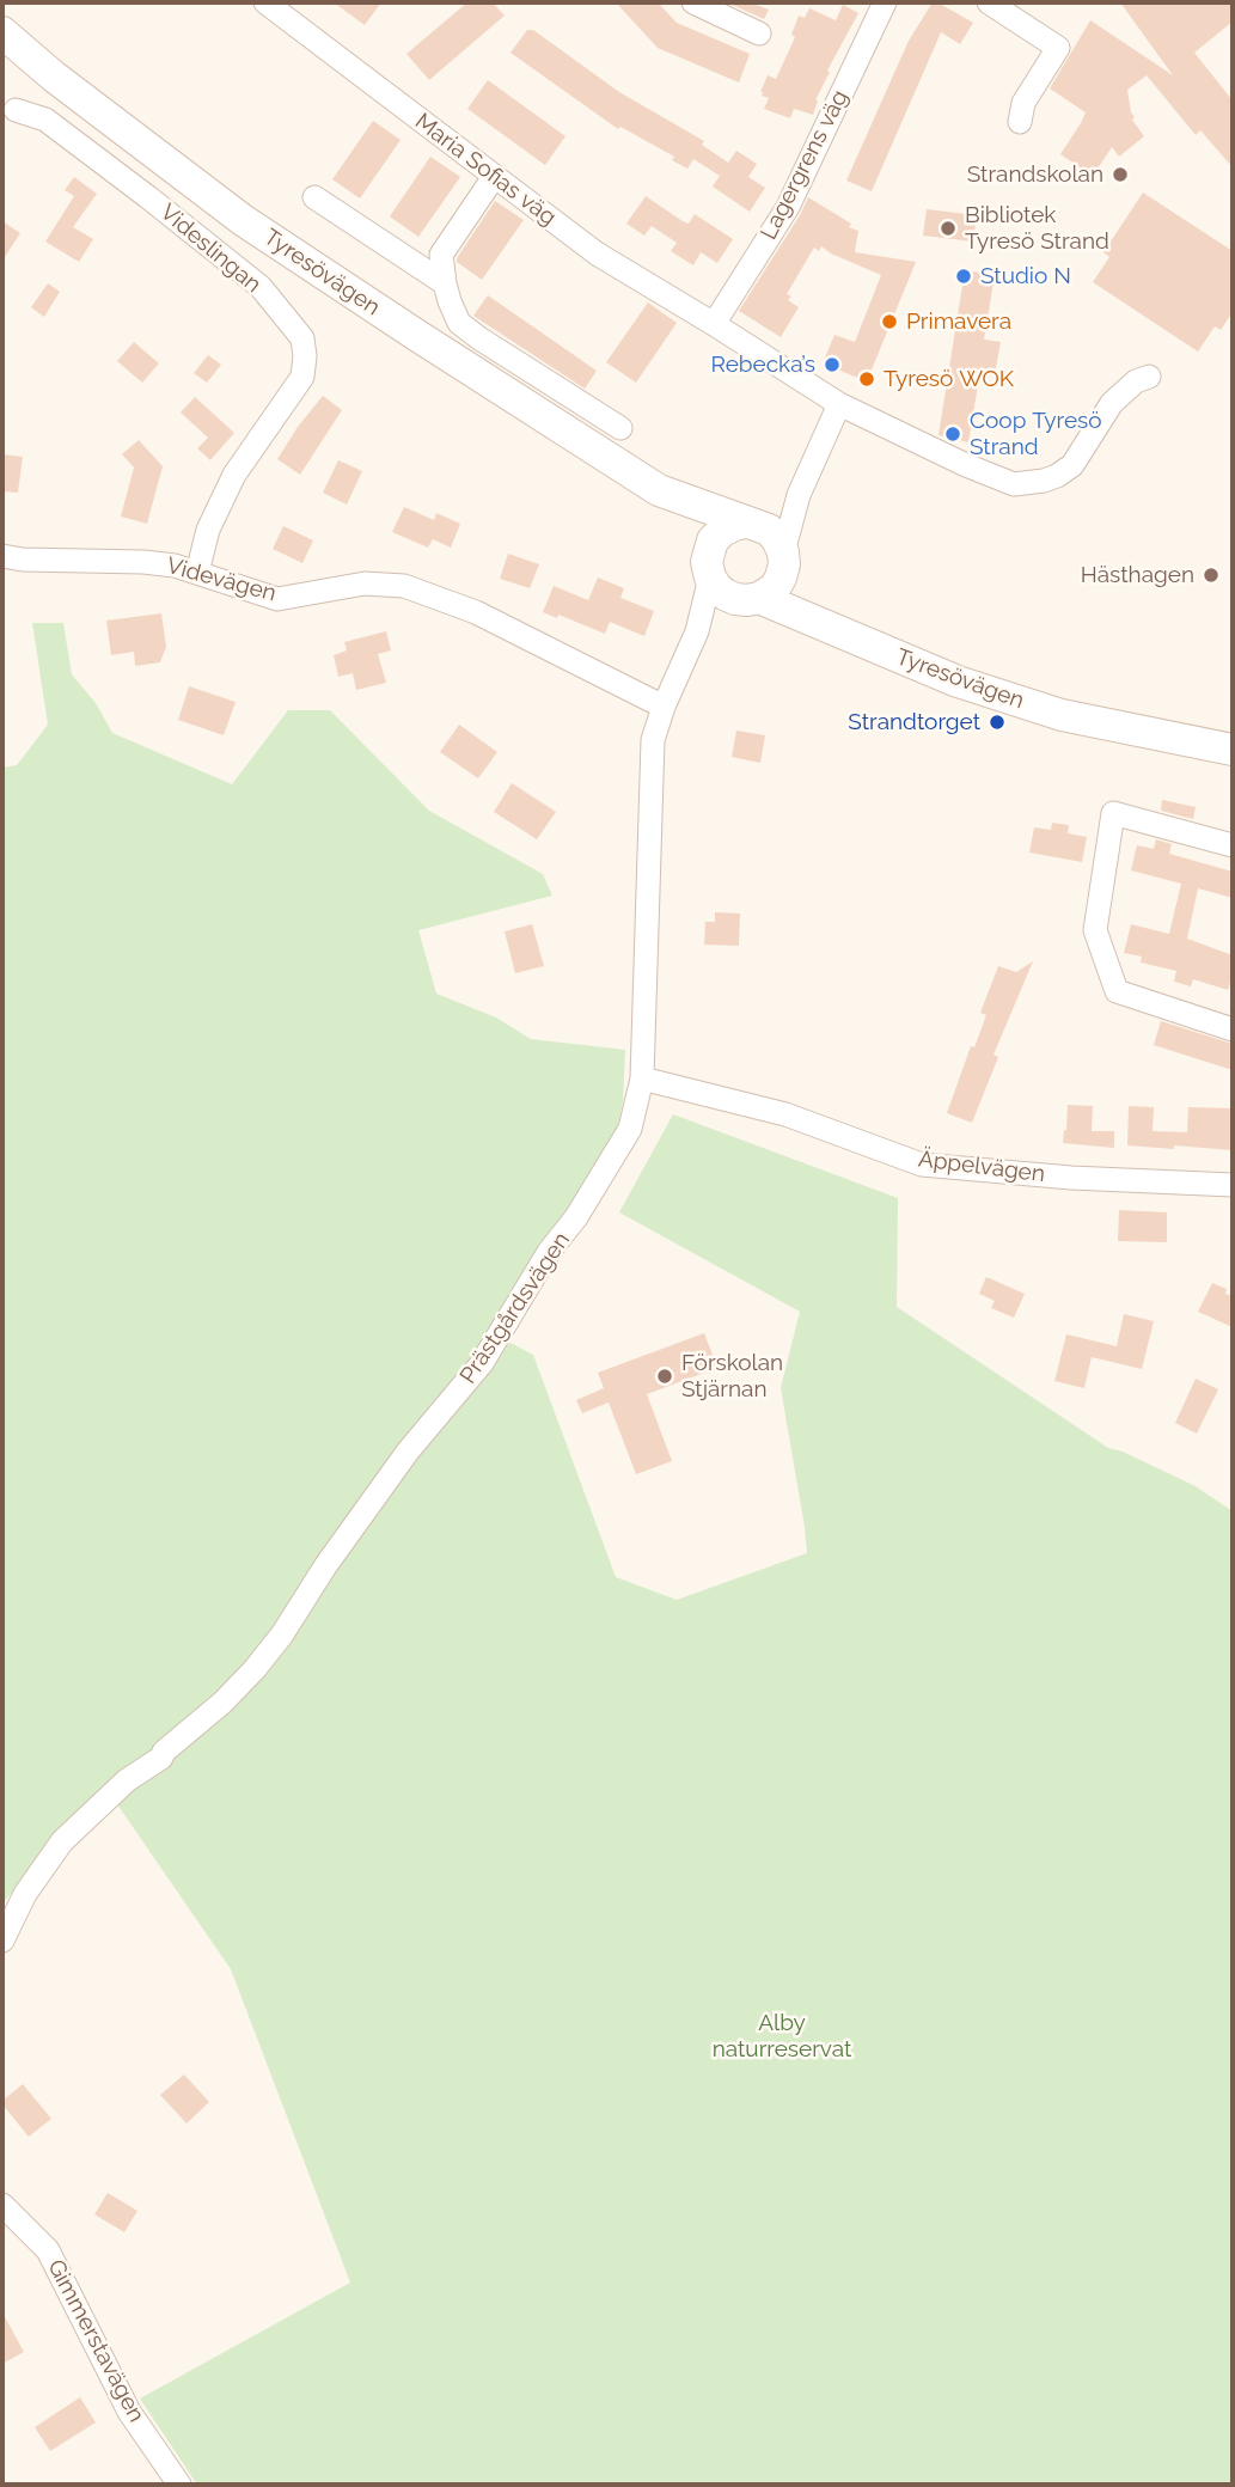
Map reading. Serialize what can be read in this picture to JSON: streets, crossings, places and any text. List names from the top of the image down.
{
  "streets": {
    "main road": ["Tyresövägen"],
    "street": [
      "Lagergrens väg",
      "Maria Sofias väg",
      "Videslingan",
      "Videvägen",
      "Äppelvägen",
      "Prästgårdsvägen",
      "Gimmerstavägen"
    ]
  },
  "crossings": [
    ["Lagergrens väg", "Maria Sofias väg"],
    ["Videslingan", "Videvägen"],
    ["Tyresövägen", "Prästgårdsvägen"],
    ["Videvägen", "Prästgårdsvägen"],
    ["Äppelvägen", "Prästgårdsvägen"]
  ],
  "parks": ["Alby naturreservat"],
  "places": [
    "Strandskolan",
    "Bibliotek Tyresö Strand",
    "Studio N",
    "Primavera",
    "Rebecka’s",
    "Tyresö WOK",
    "Coop Tyresö Strand",
    "Hästhagen",
    "Strandtorget",
    "Förskolan Stjärnan"
  ]
}
